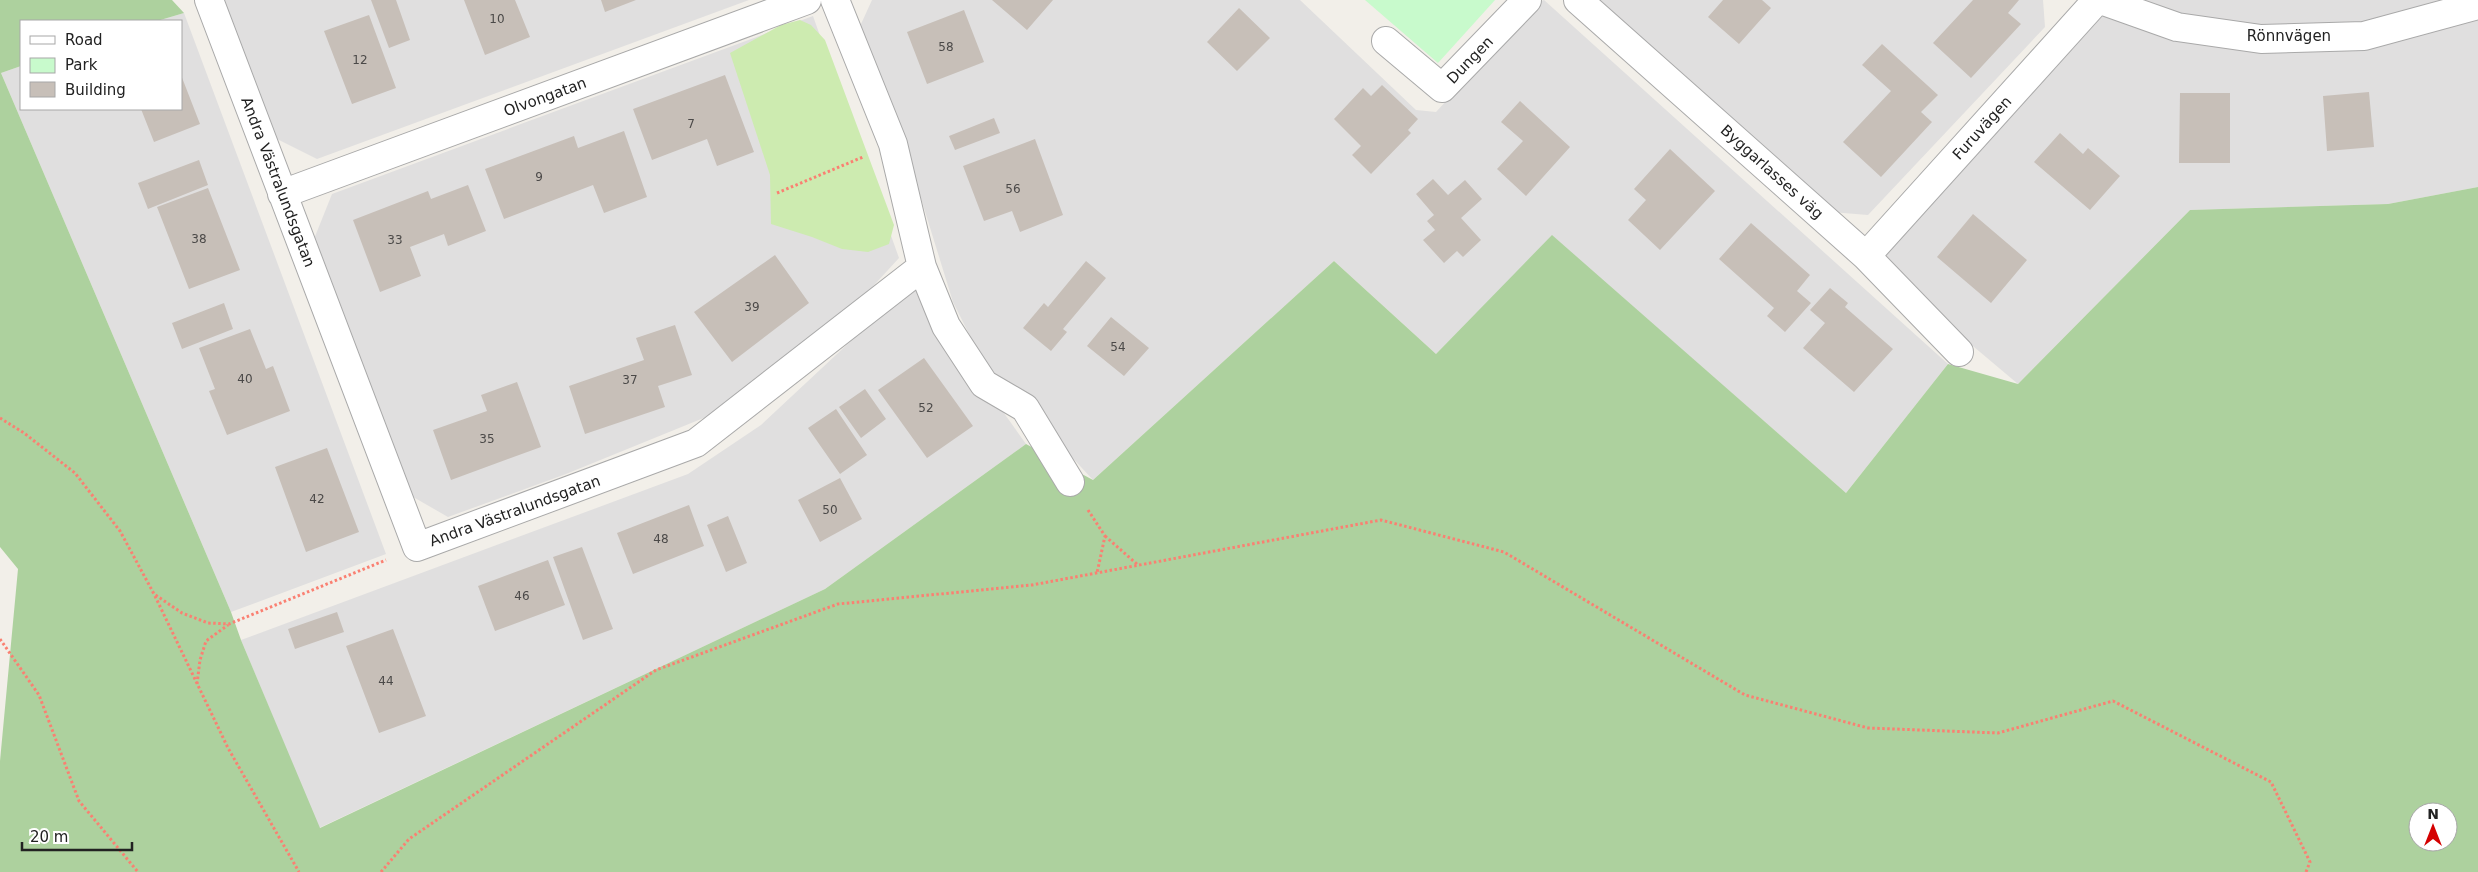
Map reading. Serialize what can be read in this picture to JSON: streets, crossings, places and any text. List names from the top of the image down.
{
  "streets": {
    "street": [
      "Rönnvägen",
      "Dungen",
      "Olvongatan",
      "Furuvägen",
      "Byggarlasses väg",
      "Andra Västralundsgatan"
    ]
  },
  "crossings": [
    ["Rönnvägen", "Furuvägen"],
    ["Olvongatan", "Andra Västralundsgatan"],
    ["Furuvägen", "Byggarlasses väg"]
  ],
  "house_numbers": [
    "10",
    "58",
    "12",
    "7",
    "9",
    "56",
    "38",
    "33",
    "39",
    "54",
    "40",
    "37",
    "52",
    "35",
    "42",
    "50",
    "48",
    "46",
    "44"
  ],
  "legend": ["Road", "Park", "Building"],
  "scale_bar": "20 m",
  "north": "top"
}
